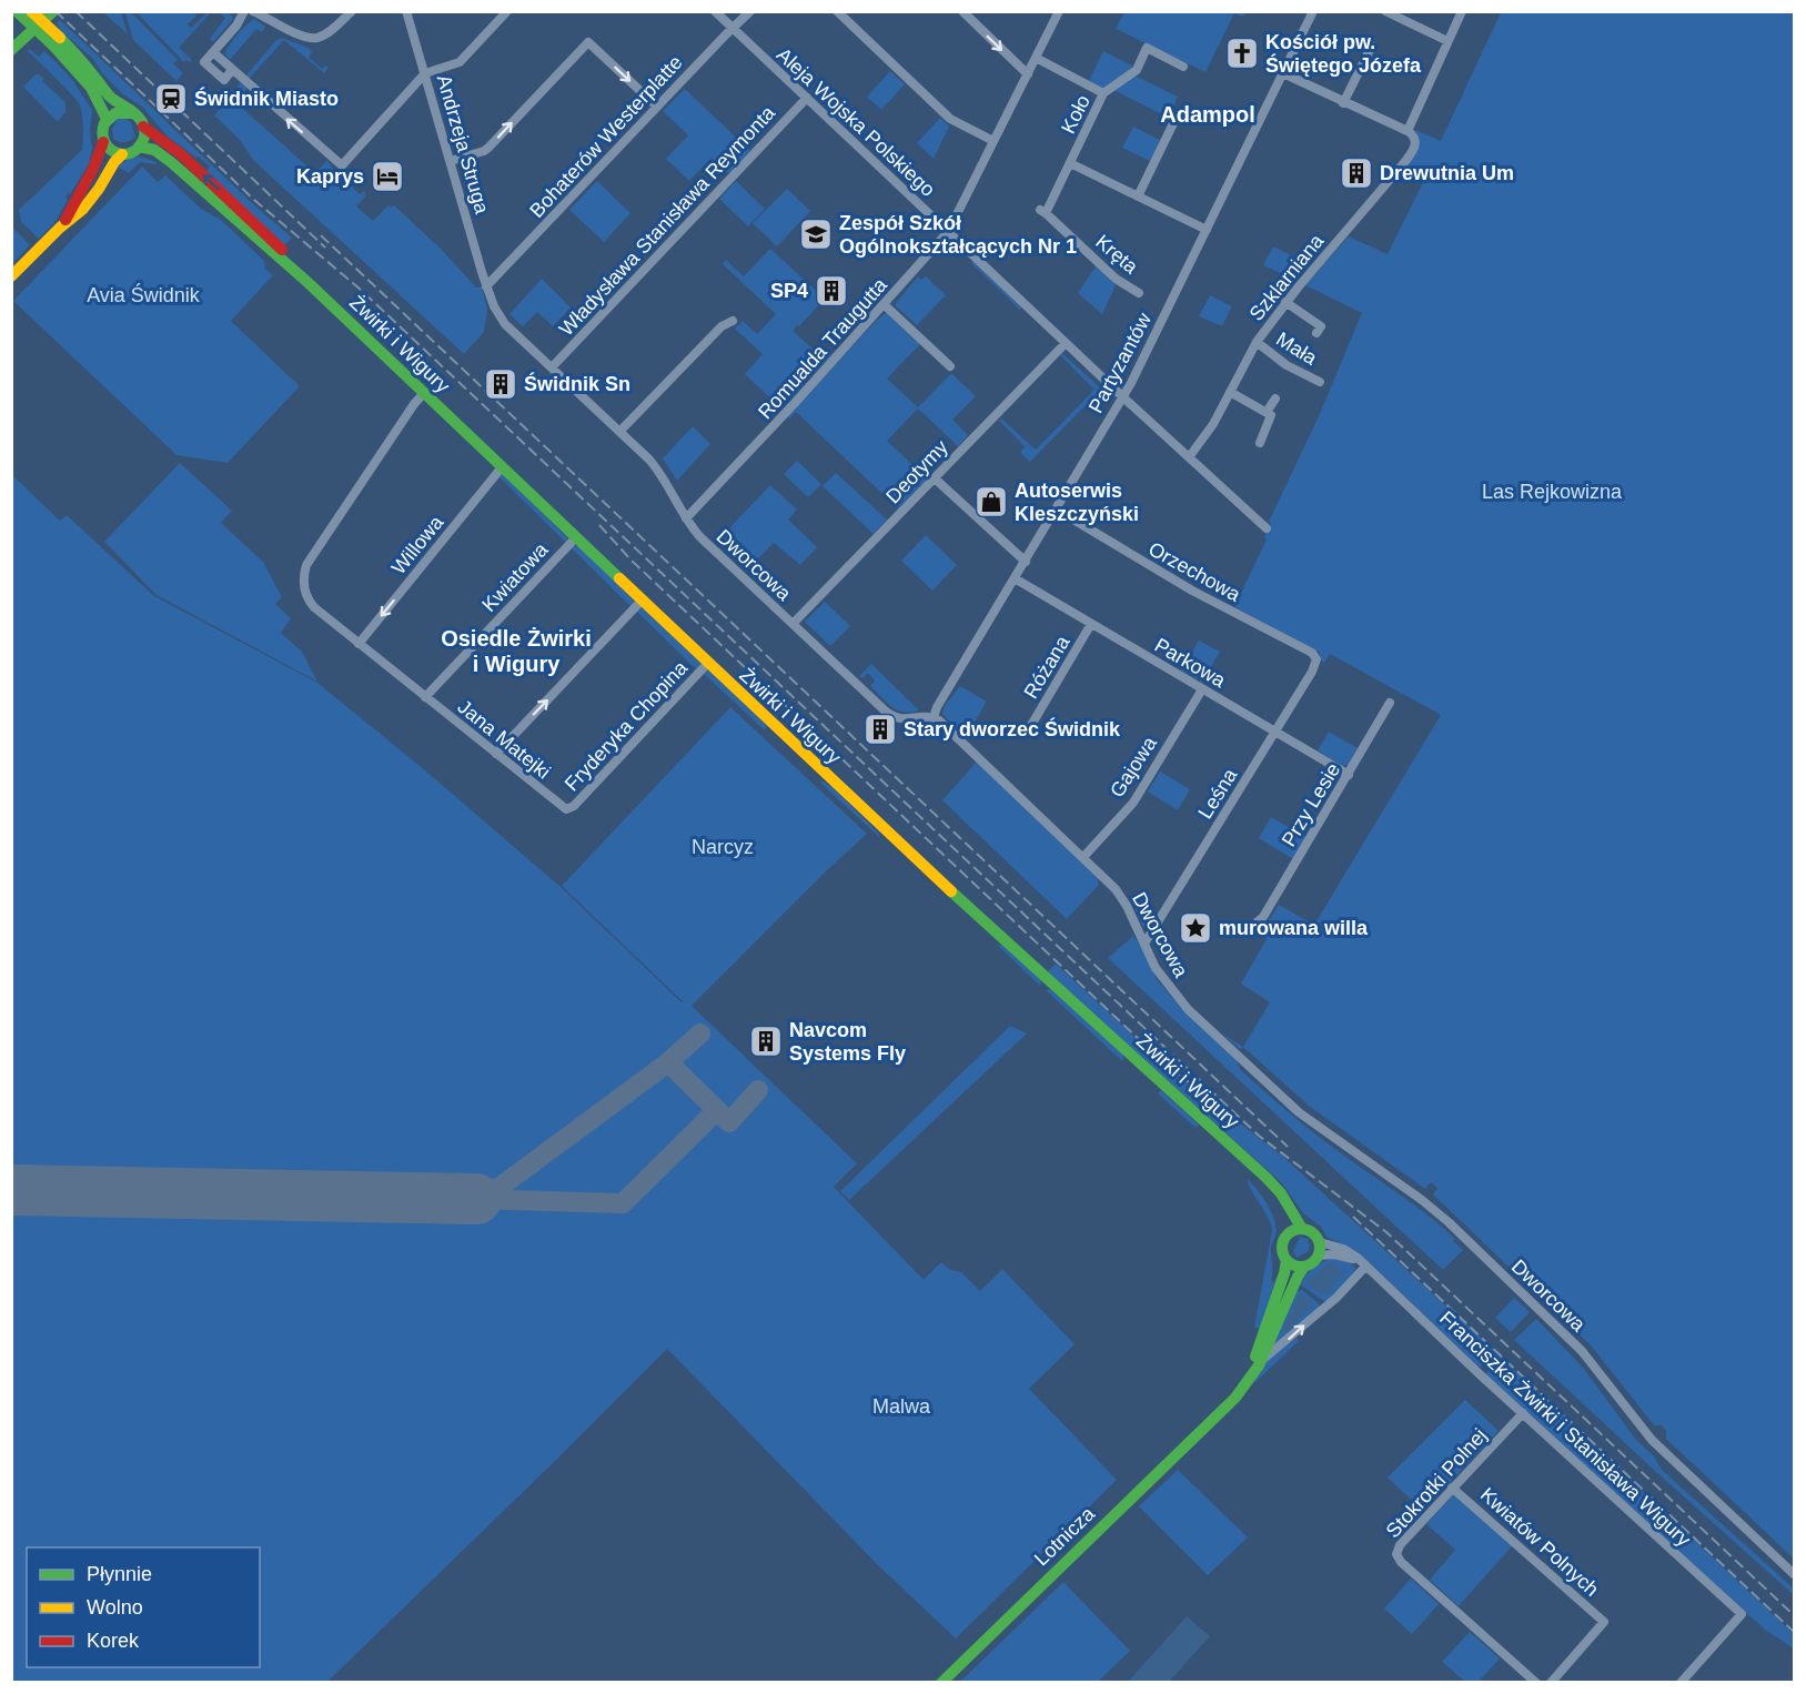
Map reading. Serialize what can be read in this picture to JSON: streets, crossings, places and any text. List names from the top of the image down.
{
  "streets": {
    "main road": ["Żwirki i Wigury", "Lotnicza"],
    "street": [
      "Koło",
      "Aleja Wojska Polskiego",
      "Bohaterów Westerplatte",
      "Andrzeja Struga",
      "Władysława Stanisława Reymonta",
      "Kręta",
      "Szklarniana",
      "Romualda Traugutta",
      "Mała",
      "Partyzantów",
      "Deotymy",
      "Willowa",
      "Dworcowa",
      "Orzechowa",
      "Kwiatowa",
      "Parkowa",
      "Różana",
      "Fryderyka Chopina",
      "Jana Matejki",
      "Gajowa",
      "Leśna",
      "Przy Lesie",
      "Franciszka Żwirki i Stanisława Wigury",
      "Stokrotki Polnej",
      "Kwiatów Polnych"
    ]
  },
  "crossings": [
    ["Koło", "Kręta"],
    ["Koło", "Romualda Traugutta"],
    ["Aleja Wojska Polskiego", "Bohaterów Westerplatte"],
    ["Aleja Wojska Polskiego", "Władysława Stanisława Reymonta"],
    ["Aleja Wojska Polskiego", "Szklarniana"],
    ["Aleja Wojska Polskiego", "Romualda Traugutta"],
    ["Aleja Wojska Polskiego", "Partyzantów"],
    ["Aleja Wojska Polskiego", "Deotymy"],
    ["Bohaterów Westerplatte", "Andrzeja Struga"],
    ["Bohaterów Westerplatte", "Dworcowa"],
    ["Andrzeja Struga", "Dworcowa"],
    ["Władysława Stanisława Reymonta", "Dworcowa"],
    ["Szklarniana", "Mała"],
    ["Żwirki i Wigury", "Willowa"],
    ["Żwirki i Wigury", "Kwiatowa"],
    ["Żwirki i Wigury", "Fryderyka Chopina"],
    ["Żwirki i Wigury", "Jana Matejki"],
    ["Żwirki i Wigury", "Franciszka Żwirki i Stanisława Wigury"],
    ["Żwirki i Wigury", "Lotnicza"],
    ["Romualda Traugutta", "Dworcowa"],
    ["Partyzantów", "Dworcowa"],
    ["Partyzantów", "Orzechowa"],
    ["Partyzantów", "Parkowa"],
    ["Deotymy", "Dworcowa"],
    ["Willowa", "Jana Matejki"],
    ["Dworcowa", "Gajowa"],
    ["Dworcowa", "Leśna"],
    ["Orzechowa", "Leśna"],
    ["Kwiatowa", "Jana Matejki"],
    ["Parkowa", "Różana"],
    ["Parkowa", "Gajowa"],
    ["Parkowa", "Leśna"],
    ["Parkowa", "Przy Lesie"],
    ["Fryderyka Chopina", "Jana Matejki"],
    ["Franciszka Żwirki i Stanisława Wigury", "Stokrotki Polnej"],
    ["Franciszka Żwirki i Stanisława Wigury", "Lotnicza"],
    ["Stokrotki Polnej", "Kwiatów Polnych"]
  ],
  "one_way": ["Willowa"],
  "districts": ["Adampol", "Osiedle Żwirki i Wigury"],
  "parks": [
    "Avia Świdnik",
    "Las Rejkowizna",
    "Narcyz",
    "Malwa"
  ],
  "places": {
    "church": ["Kościół pw. Świętego Józefa"],
    "station": ["Świdnik Miasto"],
    "building": [
      "Drewutnia Um",
      "SP4",
      "Świdnik Sn",
      "Stary dworzec Świdnik",
      "Navcom Systems Fly"
    ],
    "hotel": ["Kaprys"],
    "school or university": ["Zespół Szkół Ogólnokształcących Nr 1"],
    "shop": ["Autoserwis Kleszczyński"],
    "place": ["murowana willa"]
  },
  "legend": ["Płynnie", "Wolno", "Korek"]
}
